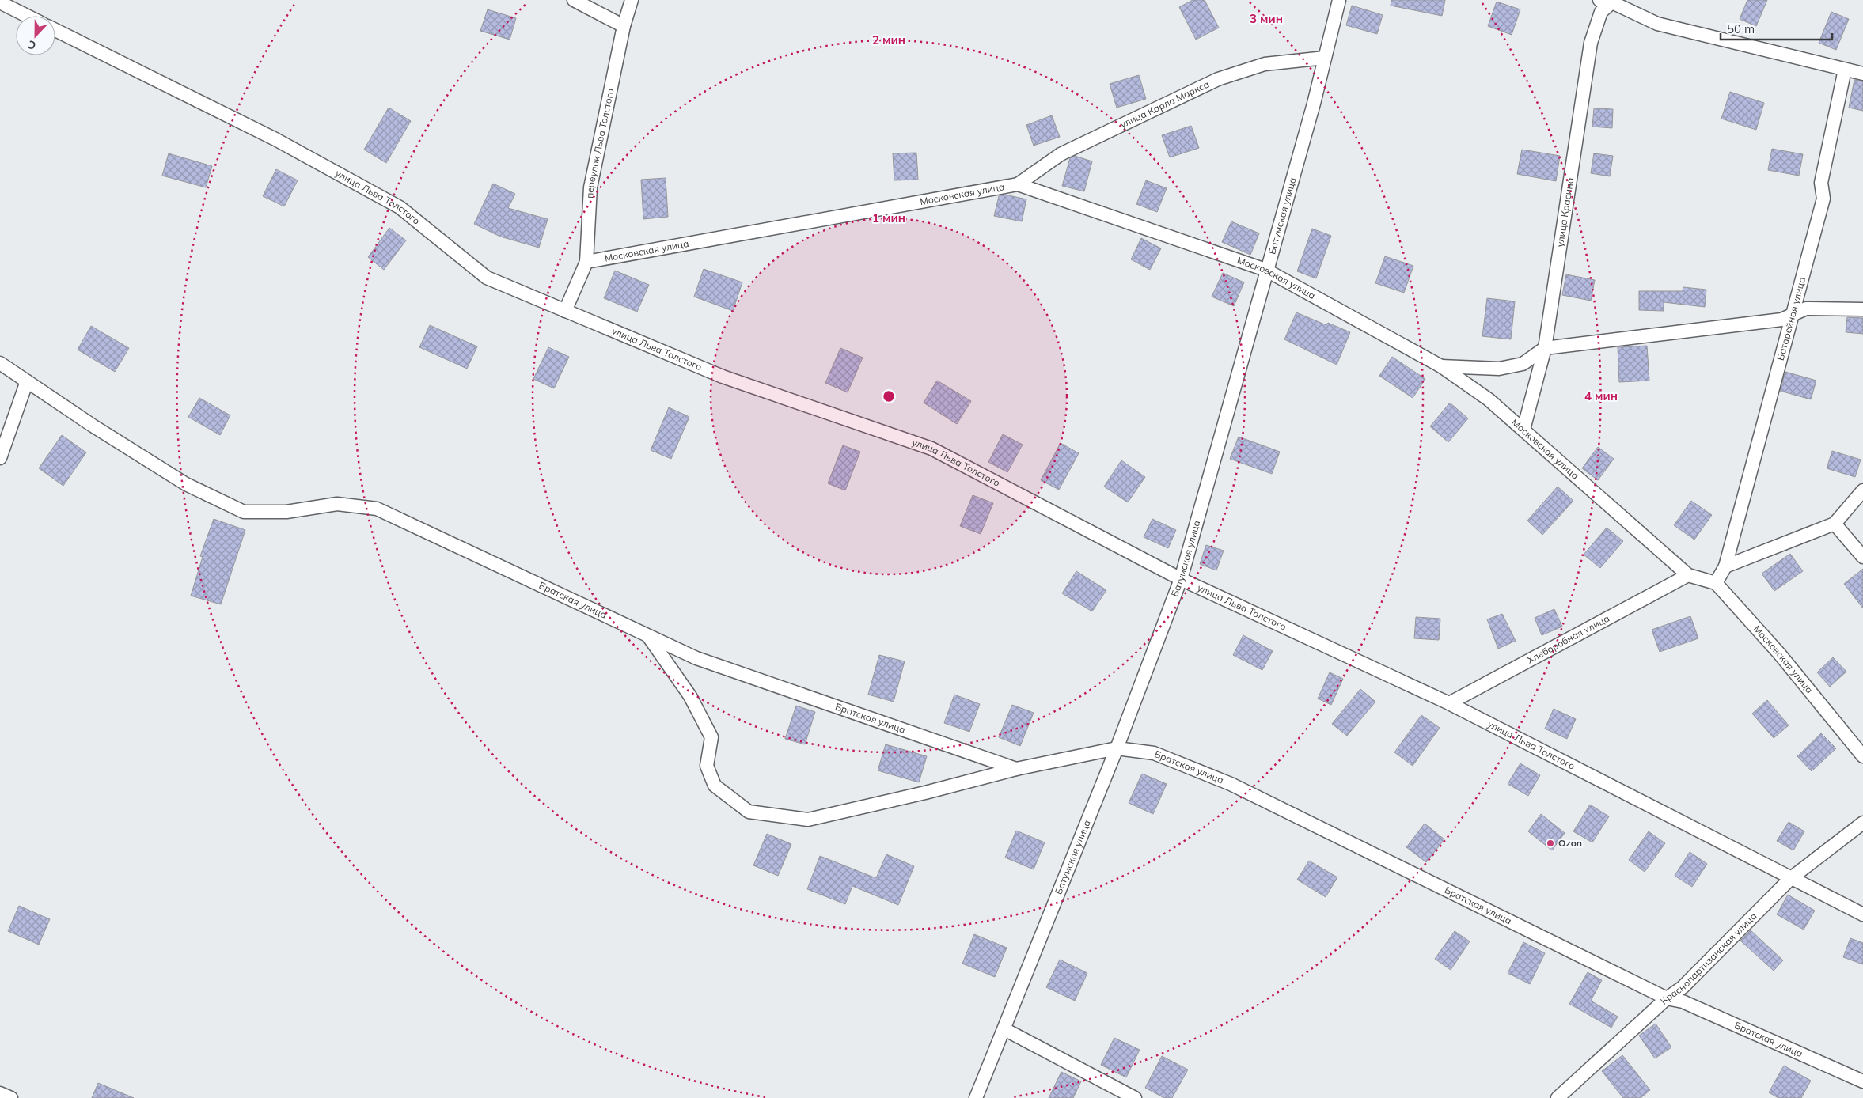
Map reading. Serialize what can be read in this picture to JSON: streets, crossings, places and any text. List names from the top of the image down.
{
  "streets": {
    "street": [
      "улица Карла Маркса",
      "переулок Льва Толстого",
      "Московская улица",
      "улица Льва Толстого",
      "улица Красина",
      "Батумская улица",
      "Батарейная улица",
      "Братская улица",
      "Хлеборобная улица",
      "Краснопартизанская улица"
    ]
  },
  "crossings": [
    ["улица Карла Маркса", "Московская улица"],
    ["улица Карла Маркса", "Батумская улица"],
    ["переулок Льва Толстого", "Московская улица"],
    ["Московская улица", "улица Красина"],
    ["Московская улица", "Батумская улица"],
    ["Московская улица", "Хлеборобная улица"],
    ["улица Льва Толстого", "Батумская улица"],
    ["улица Льва Толстого", "Хлеборобная улица"],
    ["улица Льва Толстого", "Краснопартизанская улица"],
    ["Батумская улица", "Братская улица"],
    ["Братская улица", "Краснопартизанская улица"]
  ],
  "places": ["Ozon"],
  "scale_bar": "50 m",
  "north": "bottom",
  "rings": [
    "3 мин",
    "2 мин",
    "1 мин",
    "4 мин"
  ]
}
